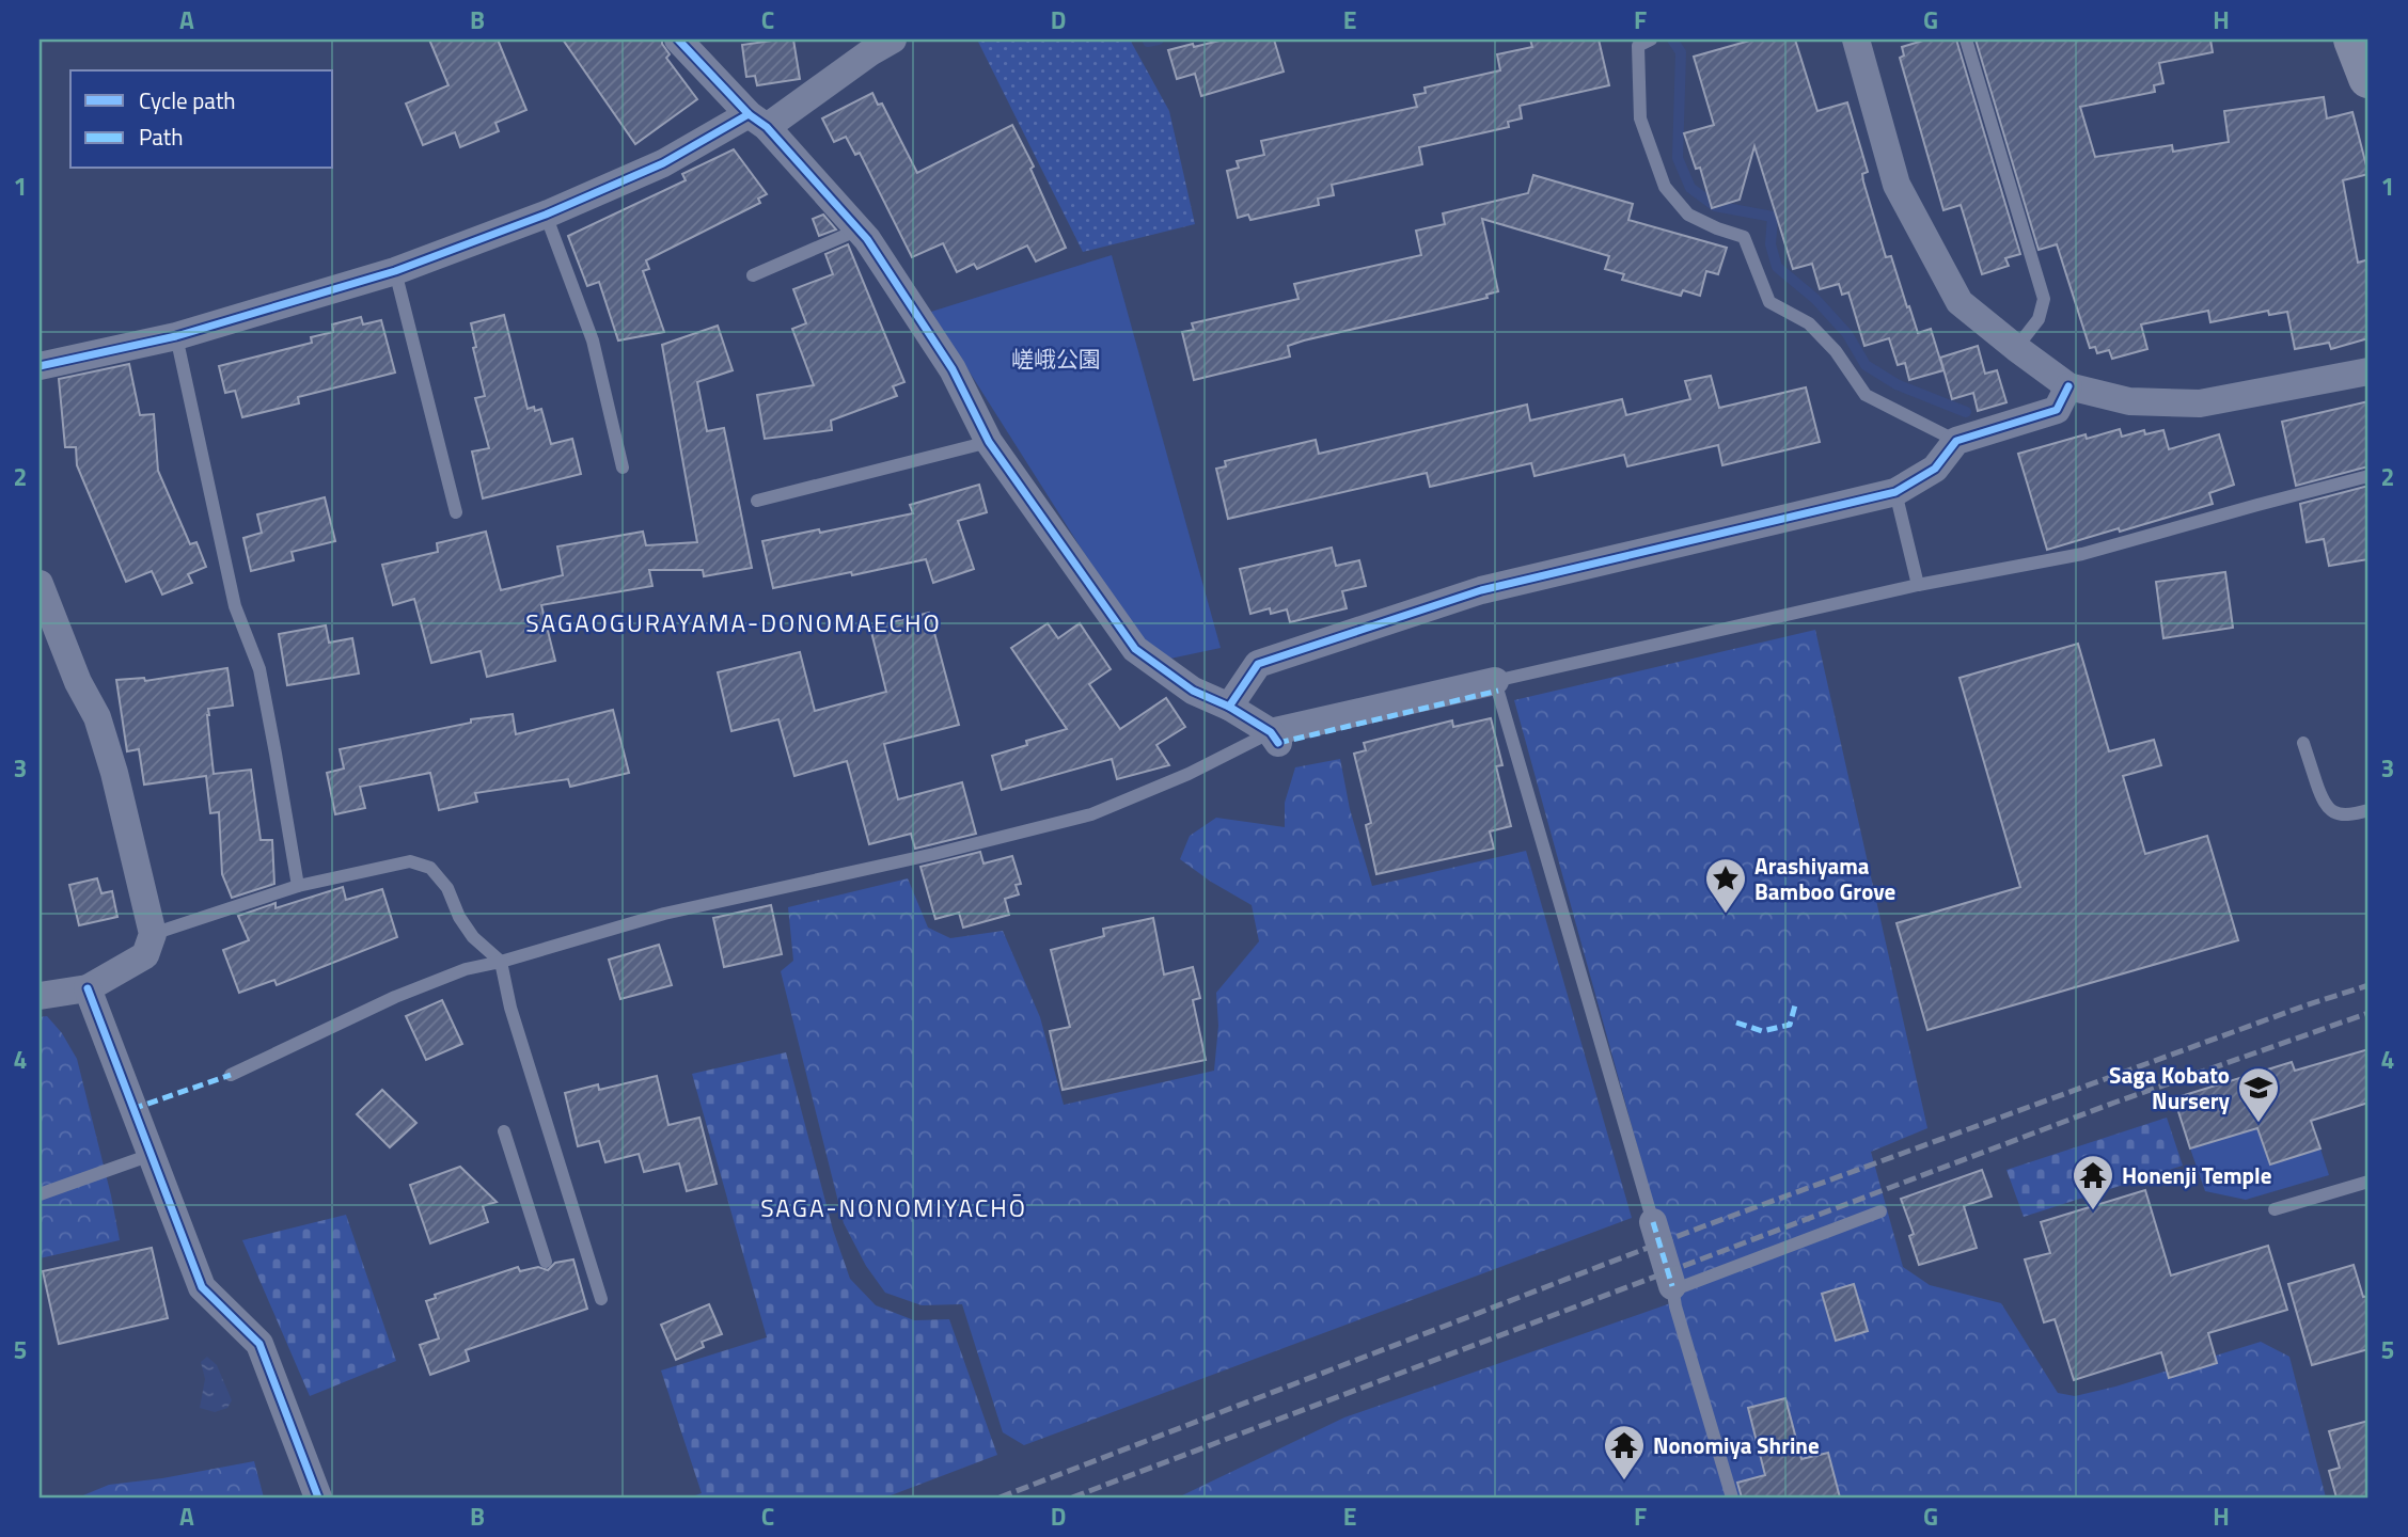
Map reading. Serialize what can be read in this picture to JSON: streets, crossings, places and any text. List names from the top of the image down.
{
  "districts": ["SAGAOGURAYAMA-DONOMAECHO", "SAGA-NONOMIYACHŌ"],
  "parks": ["嵯峨公園"],
  "places": {
    "place": ["Arashiyama Bamboo Grove"],
    "school or university": ["Saga Kobato Nursery"],
    "temple": ["Honenji Temple", "Nonomiya Shrine"]
  },
  "legend": ["Cycle path", "Path"],
  "grid": {
    "columns": [
      "A",
      "B",
      "C",
      "D",
      "E",
      "F",
      "G",
      "H"
    ],
    "rows": [
      "1",
      "2",
      "3",
      "4",
      "5"
    ]
  }
}
